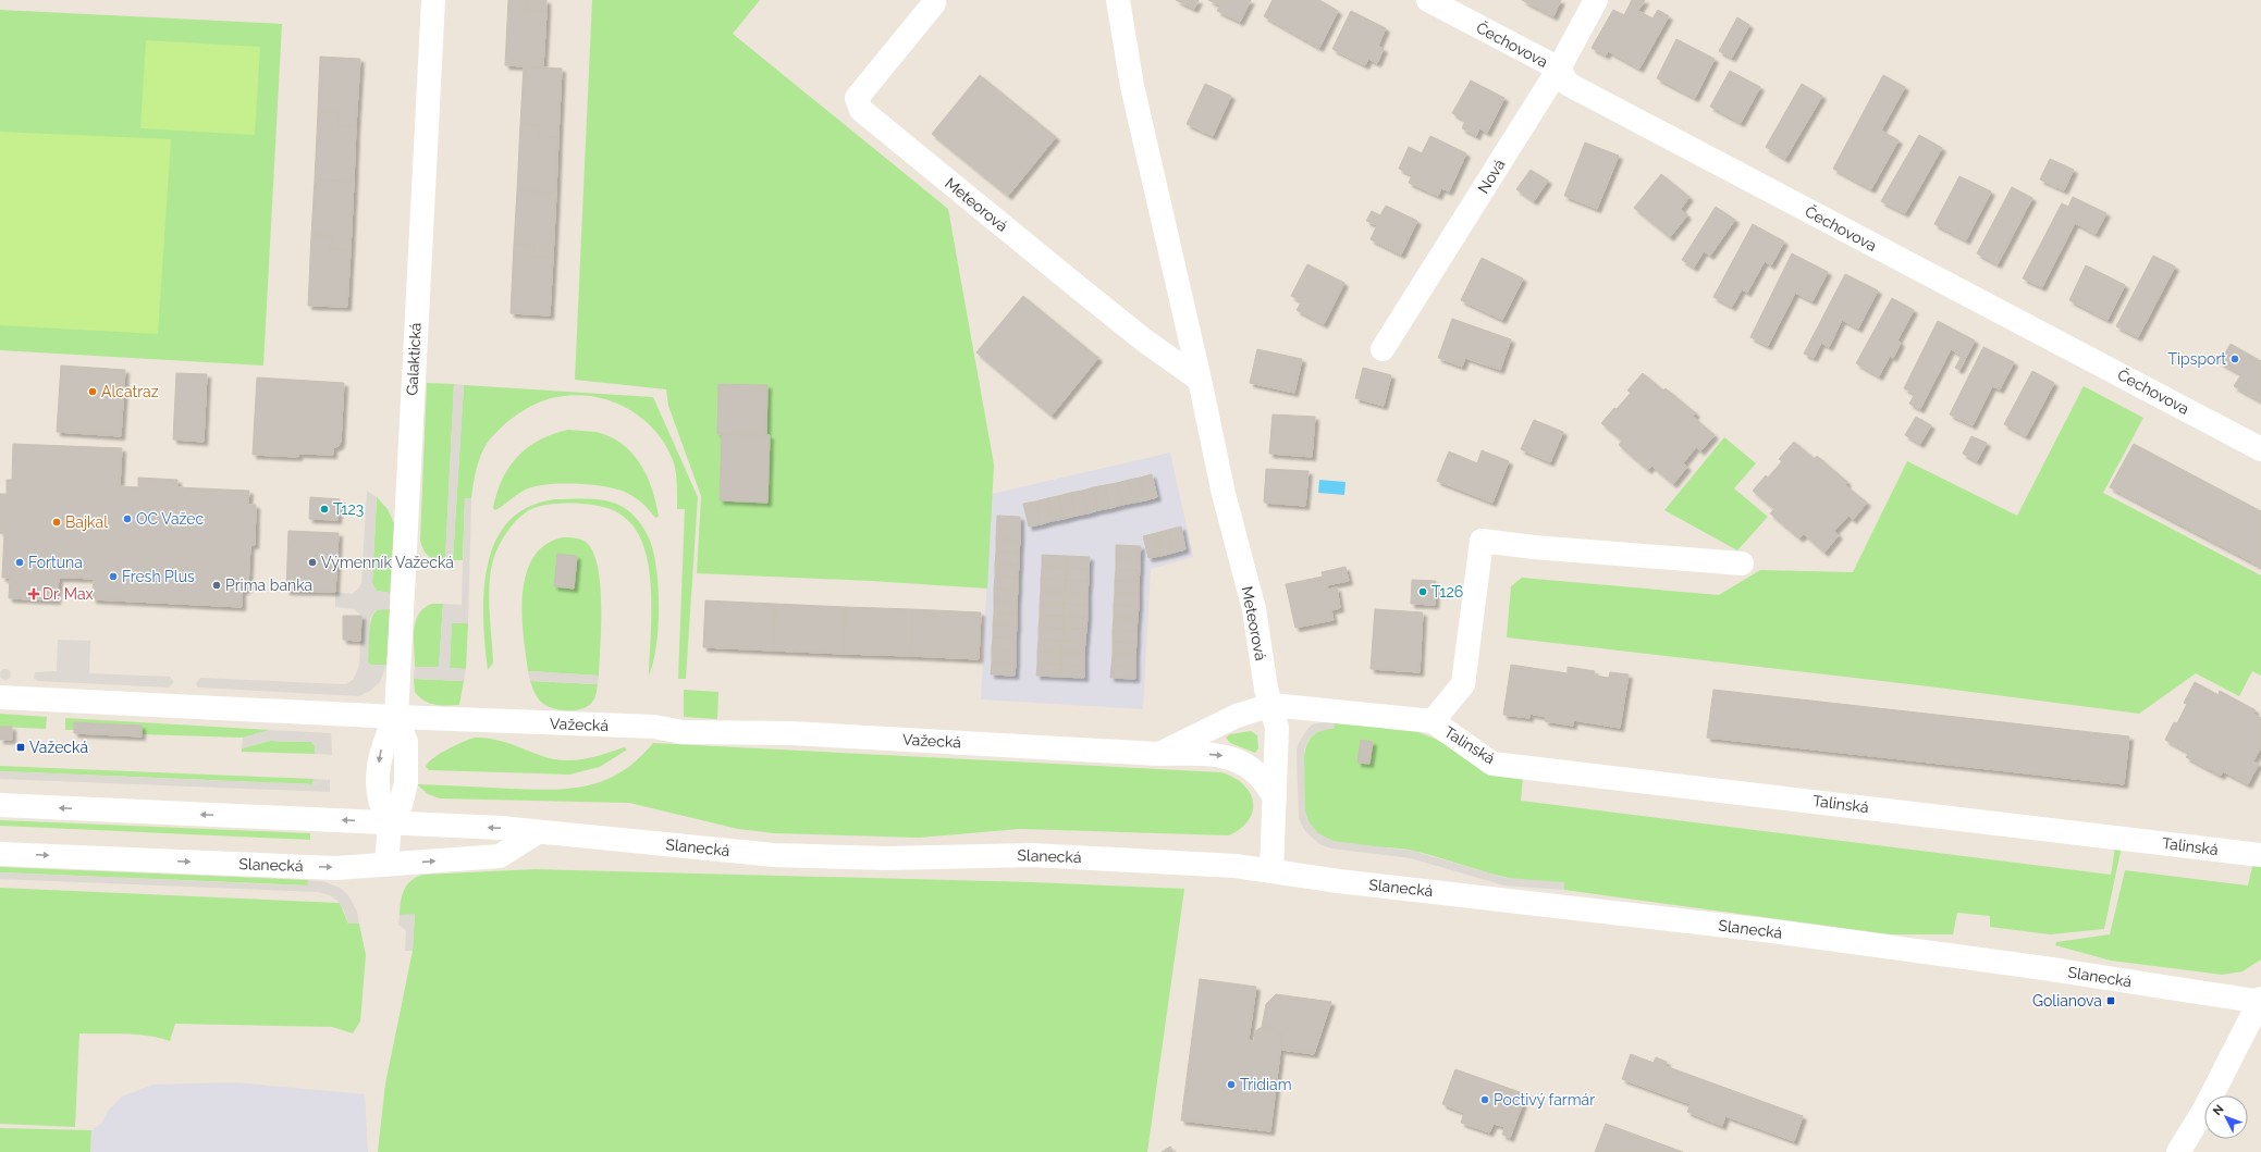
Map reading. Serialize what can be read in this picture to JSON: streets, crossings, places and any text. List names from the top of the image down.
{
  "streets": {
    "street": [
      "Čechovova",
      "Nová",
      "Meteorová",
      "Galaktická",
      "Važecká",
      "Talinská",
      "Slanecká"
    ]
  },
  "crossings": [
    ["Čechovova", "Nová"],
    ["Meteorová", "Važecká"],
    ["Meteorová", "Talinská"],
    ["Meteorová", "Slanecká"],
    ["Galaktická", "Važecká"],
    ["Galaktická", "Slanecká"],
    ["Važecká", "Talinská"]
  ],
  "places": {
    "other": [
      "Tipsport",
      "Alcatraz",
      "T123",
      "OC Važec",
      "Bajkal",
      "Fortuna",
      "Výmenník Važecká",
      "Fresh Plus",
      "Prima banka",
      "T126",
      "Tridiam",
      "Poctivý farmár"
    ],
    "health": ["Dr. Max"],
    "transit": ["Važecká", "Golianova"]
  },
  "north": "top left"
}
